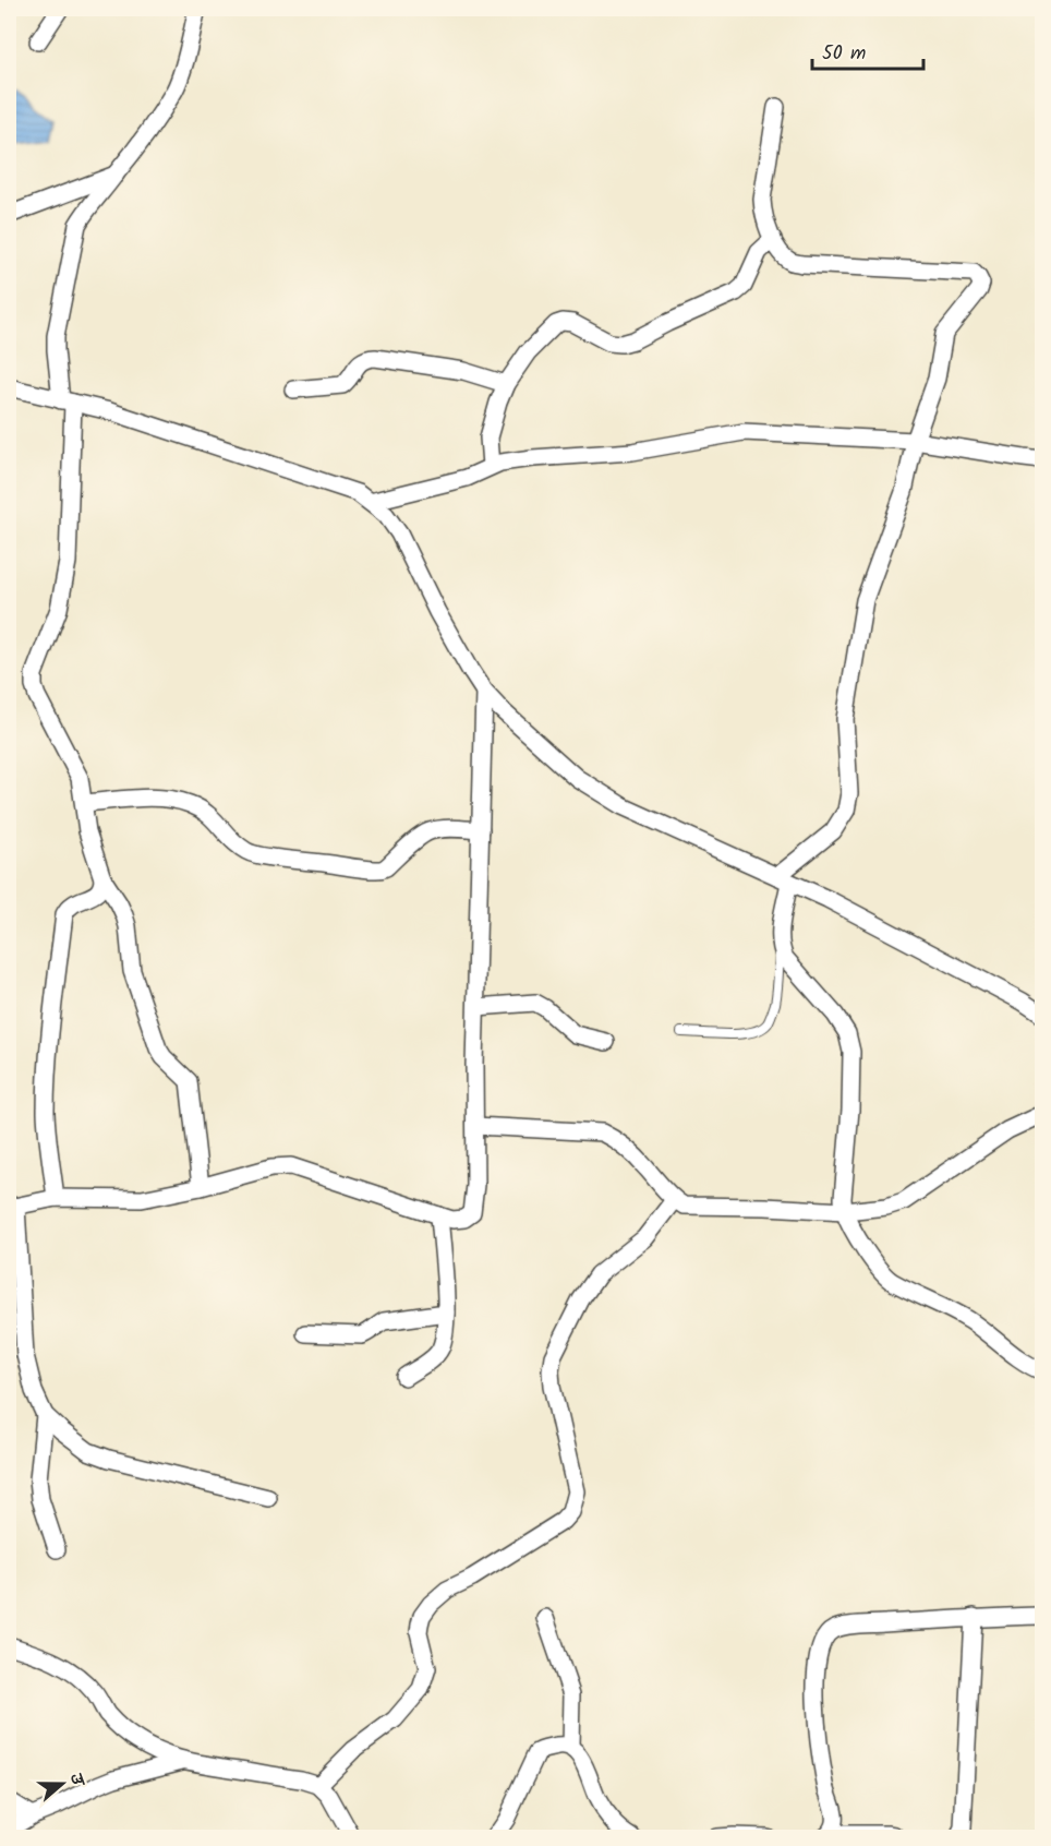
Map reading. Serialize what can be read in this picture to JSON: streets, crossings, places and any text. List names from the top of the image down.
{
  "scale_bar": "50 m",
  "north": "right"
}
